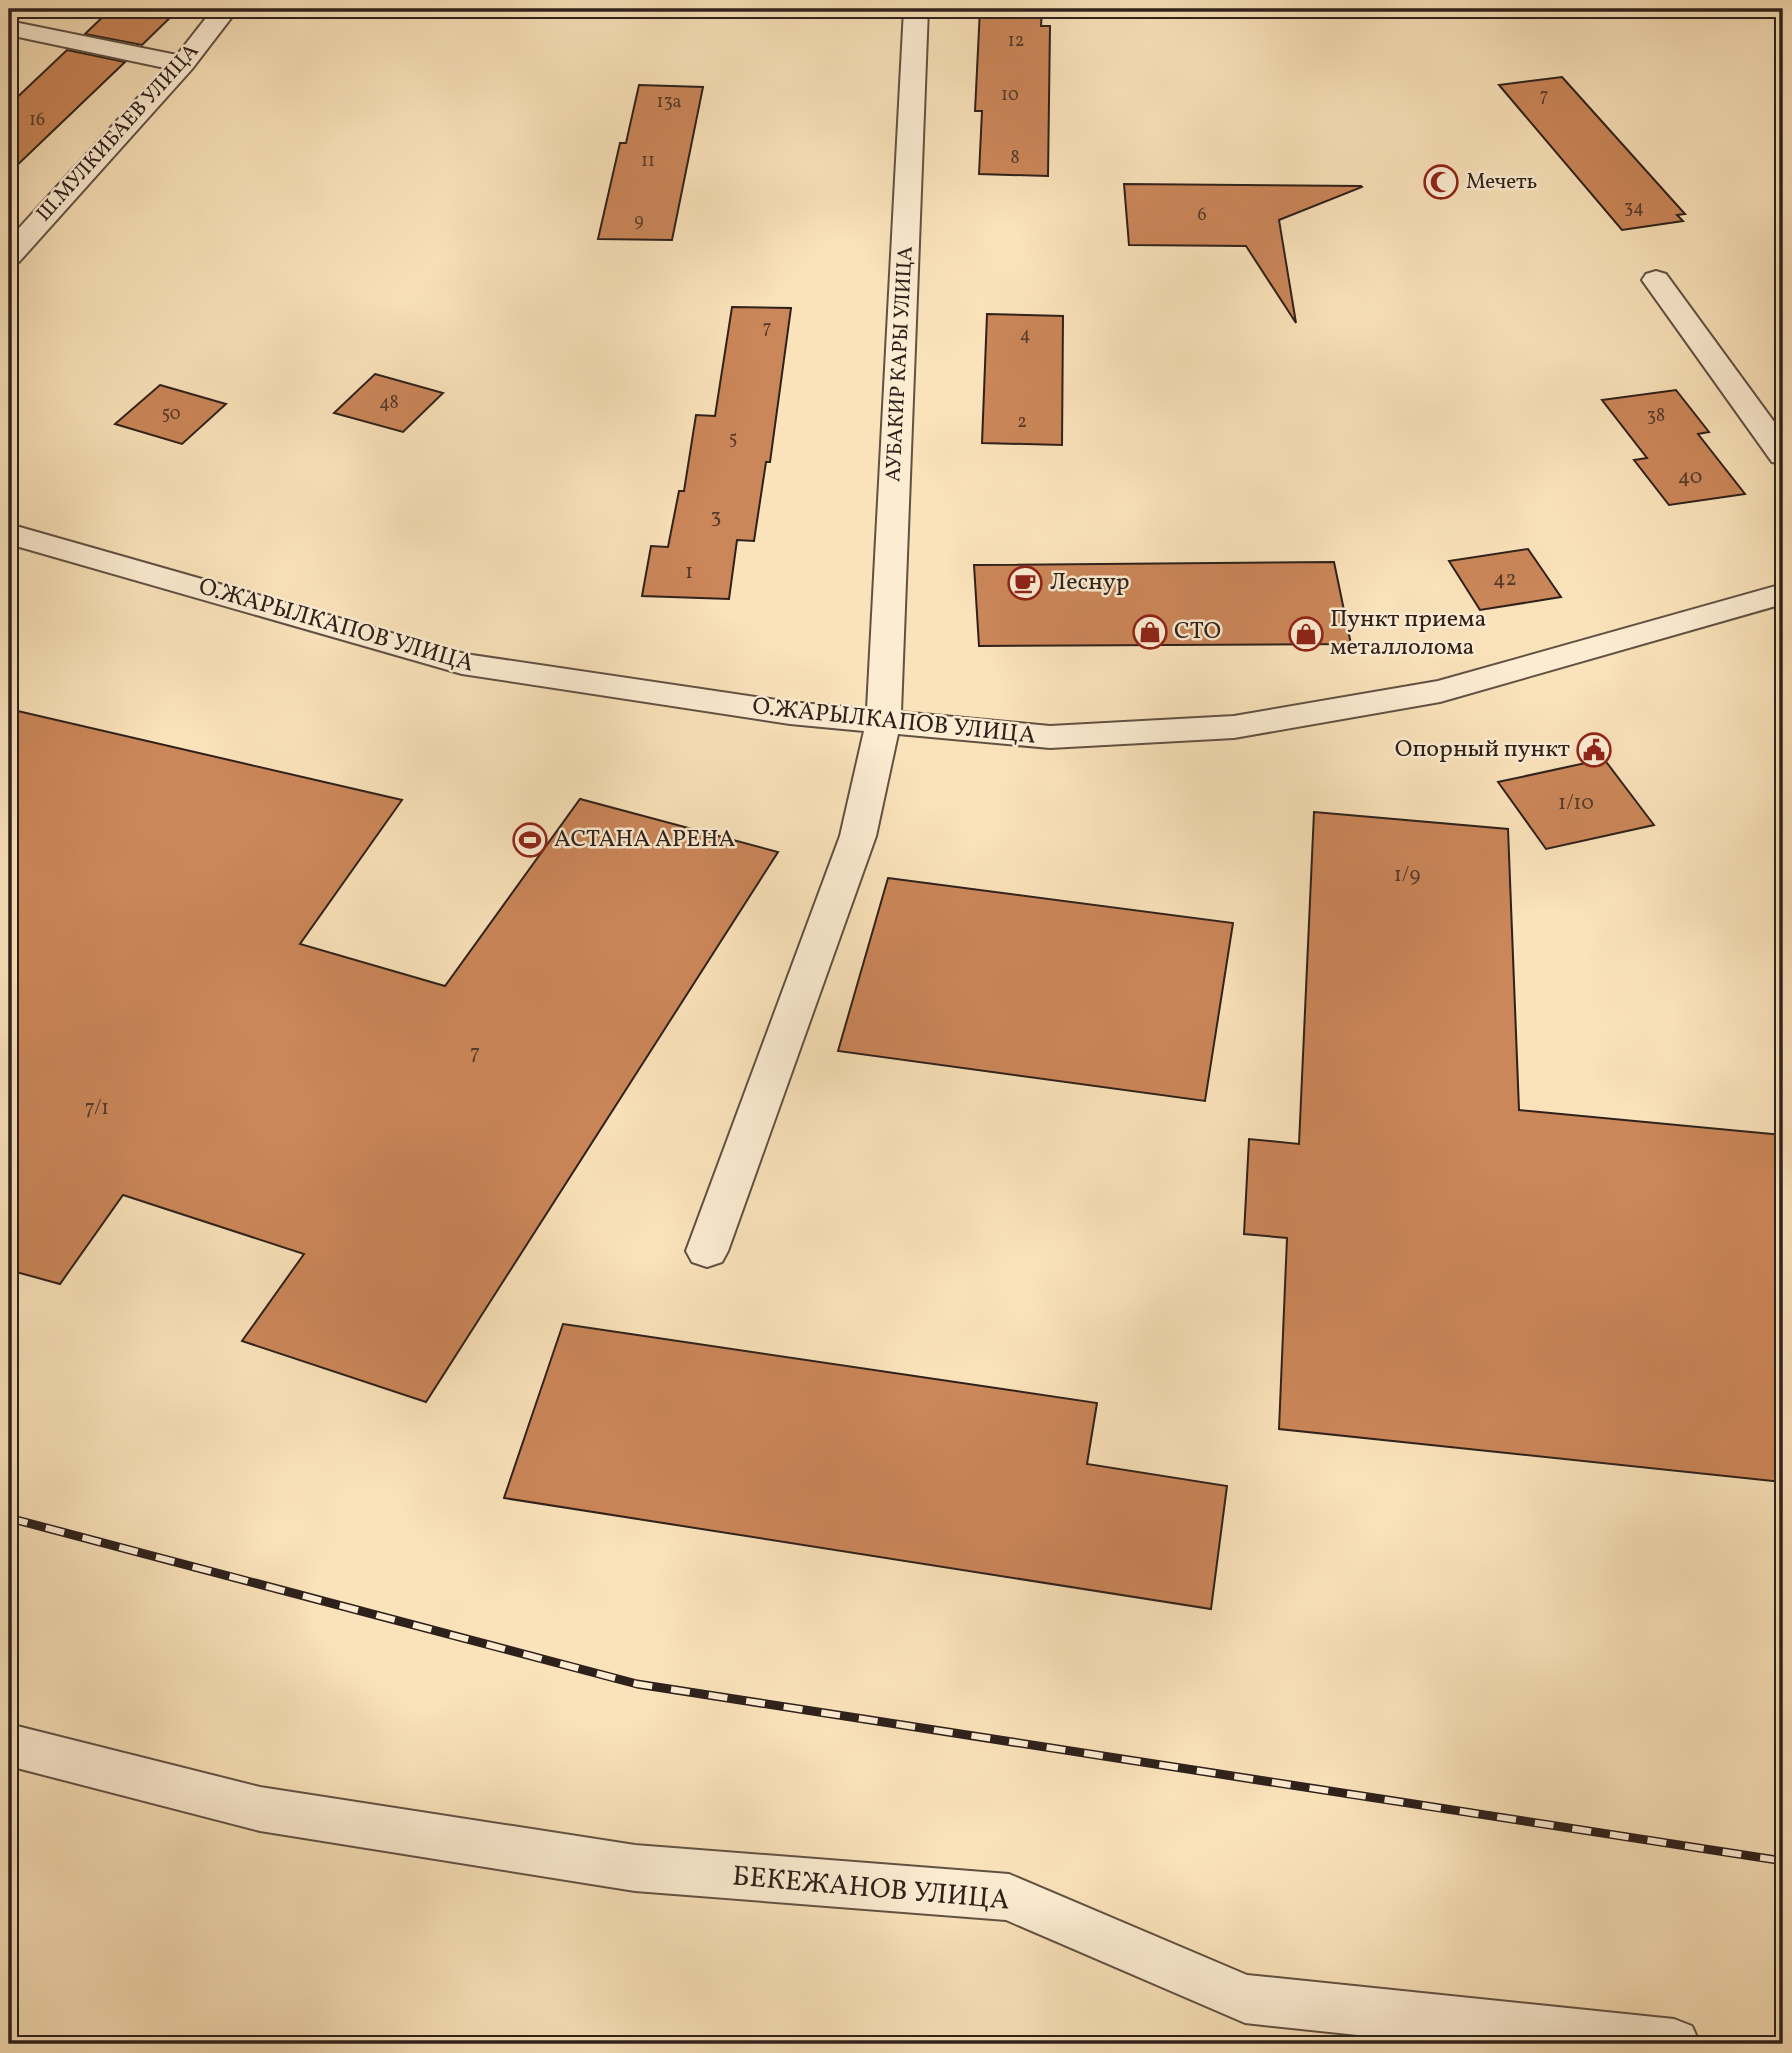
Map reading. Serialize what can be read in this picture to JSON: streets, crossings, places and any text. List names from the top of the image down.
{
  "streets": {
    "street": [
      "Ш.МУЛКИБАЕВ УЛИЦА",
      "АУБАКИР КАРЫ УЛИЦА",
      "О.ЖАРЫЛКАПОВ УЛИЦА",
      "БЕКЕЖАНОВ УЛИЦА"
    ]
  },
  "crossings": [
    ["АУБАКИР КАРЫ УЛИЦА", "О.ЖАРЫЛКАПОВ УЛИЦА"]
  ],
  "places": {
    "mosque": ["Мечеть"],
    "cafe": ["Леснур"],
    "shop": ["СТО", "Пункт приема металлолома"],
    "public building": ["Опорный пункт"],
    "sports": ["АСТАНА АРЕНА"]
  },
  "house_numbers": [
    "12",
    "10",
    "7",
    "13а",
    "16",
    "8",
    "11",
    "34",
    "6",
    "9",
    "7",
    "4",
    "48",
    "50",
    "38",
    "2",
    "5",
    "40",
    "3",
    "1",
    "42",
    "1/10",
    "1/9",
    "7",
    "7/1"
  ]
}
